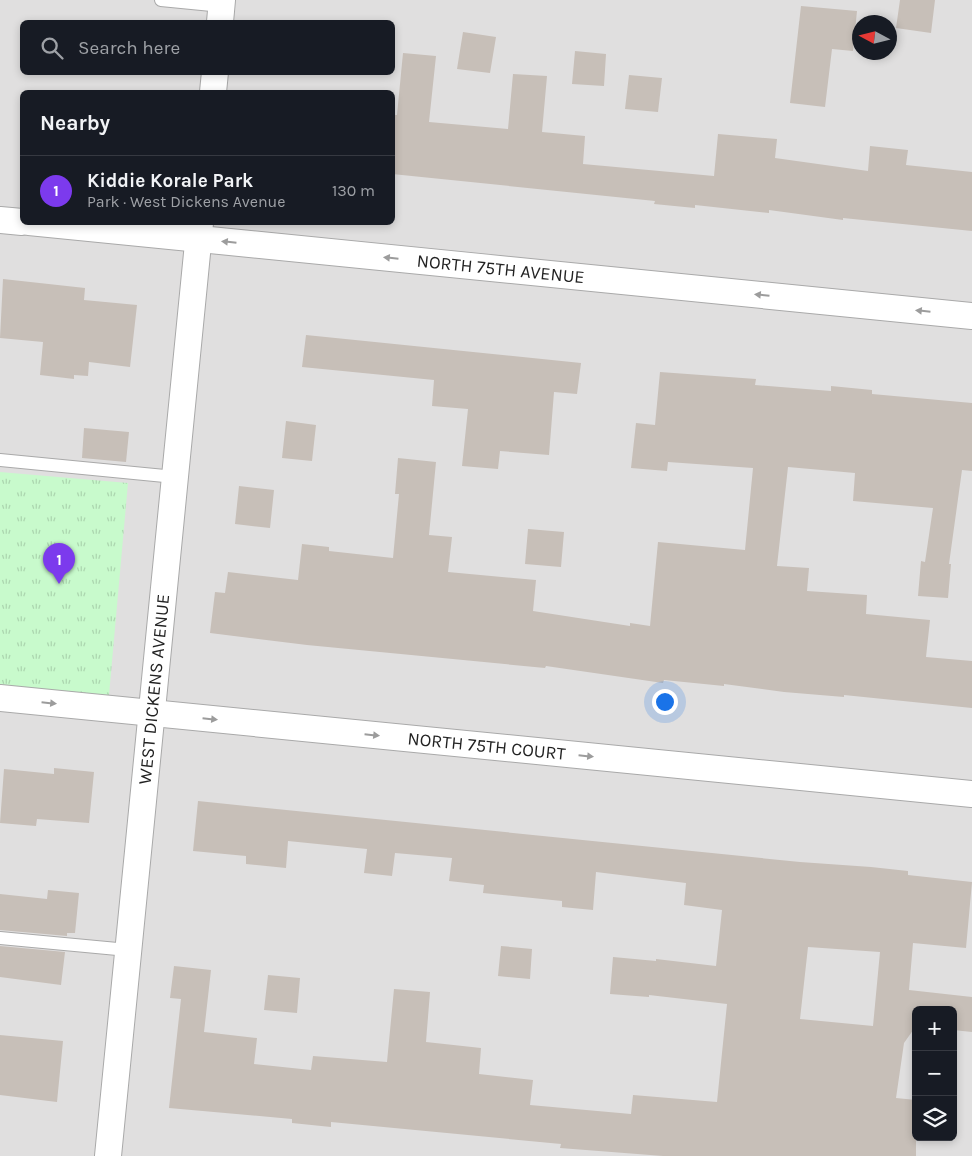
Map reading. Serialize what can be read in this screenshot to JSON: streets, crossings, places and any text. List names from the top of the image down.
{
  "streets": {
    "street": ["NORTH 75TH AVENUE", "WEST DICKENS AVENUE", "NORTH 75TH COURT"]
  },
  "crossings": [
    ["NORTH 75TH AVENUE", "WEST DICKENS AVENUE"],
    ["WEST DICKENS AVENUE", "NORTH 75TH COURT"]
  ],
  "one_way": ["NORTH 75TH AVENUE", "NORTH 75TH COURT"],
  "north": "left",
  "page": {
    "search": "Search here",
    "heading": "Nearby",
    "list": [
      {
        "mark": "1",
        "name": "Kiddie Korale Park",
        "note": "Park · West Dickens Avenue",
        "value": "130 m"
      }
    ],
    "pins": "1",
    "map_buttons": ["+", "−"]
  }
}
